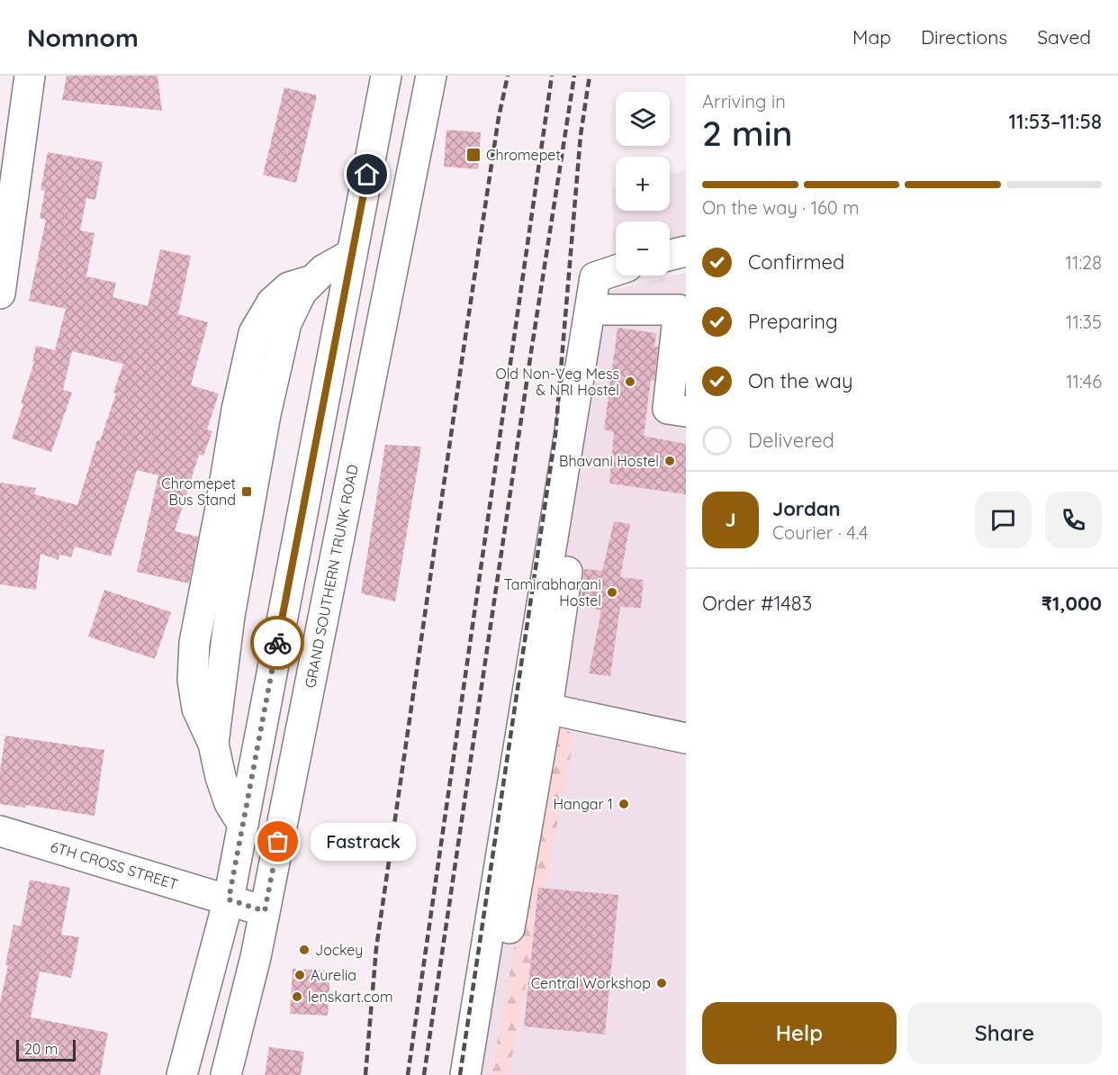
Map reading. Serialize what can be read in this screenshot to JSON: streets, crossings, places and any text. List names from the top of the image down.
{
  "streets": {
    "main road": ["GRAND SOUTHERN TRUNK ROAD", "6TH CROSS STREET"]
  },
  "crossings": [
    ["GRAND SOUTHERN TRUNK ROAD", "6TH CROSS STREET"]
  ],
  "places": {
    "transit": ["Chromepet", "Chromepet Bus Stand"],
    "other": [
      "Old Non-Veg Mess & NRI Hostel",
      "Bhavani Hostel",
      "Tamirabharani Hostel",
      "Hangar 1",
      "Fastrack",
      "Jockey",
      "Aurelia",
      "Central Workshop",
      "lenskart.com"
    ]
  },
  "scale_bar": "20 m",
  "page": {
    "header": "Nomnom",
    "nav": ["Map", "Directions", "Saved"],
    "heading": ["2 min", "Arriving in", "11:53–11:58"],
    "panel": [
      "Jordan",
      "Courier · 4.4",
      "Order #1483",
      "₹1,000"
    ],
    "map_buttons": ["+", "−"],
    "bar": "On the way · 160 m",
    "list": [
      ["Confirmed", "11:28"],
      ["Preparing", "11:35"],
      ["On the way", "11:46"],
      "Delivered"
    ],
    "round": "J",
    "bubble": "Fastrack",
    "buttons": ["Help", "Share"],
    "scale": "20 m"
  }
}
